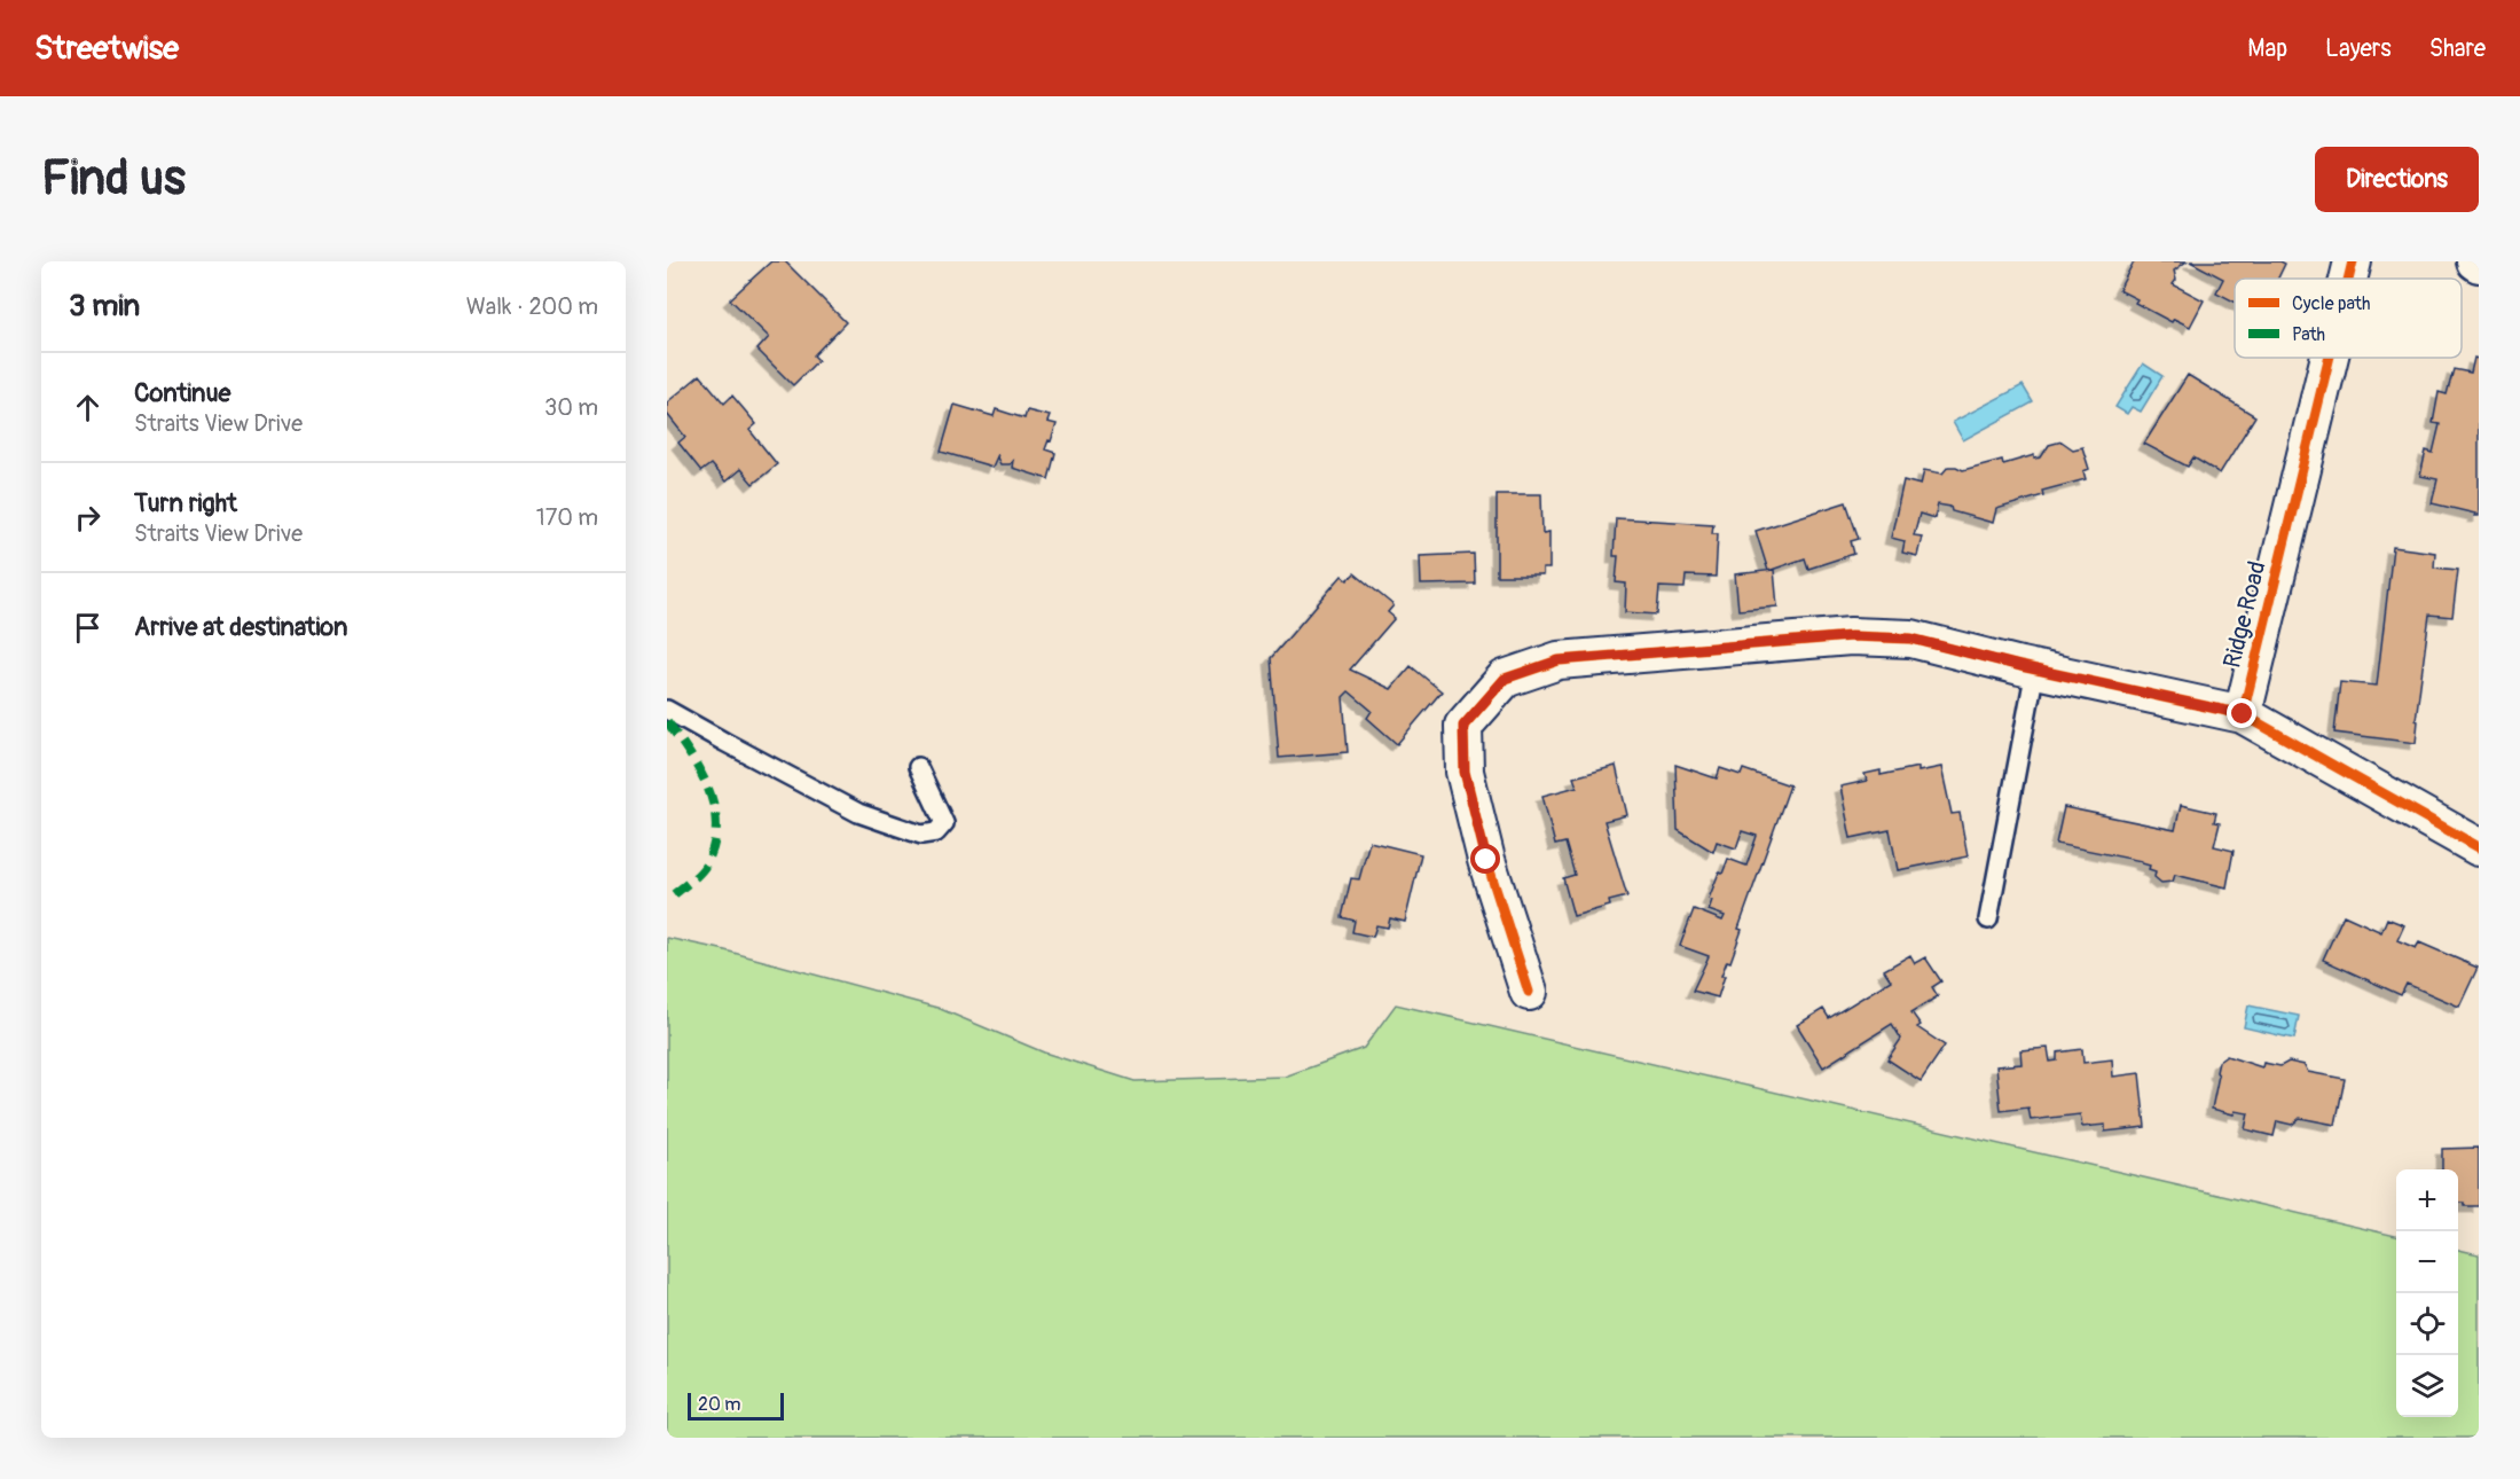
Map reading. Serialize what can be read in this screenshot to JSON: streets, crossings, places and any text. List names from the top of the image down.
{
  "streets": {
    "street": ["Ridge Road"]
  },
  "legend": ["Cycle path", "Path"],
  "scale_bar": "20 m",
  "page": {
    "header": "Streetwise",
    "nav": ["Map", "Layers", "Share"],
    "buttons": "Directions",
    "title": "Find us",
    "heading": ["3 min", "Walk · 200 m"],
    "list": [
      ["Continue", "Straits View Drive", "30 m"],
      ["Turn right", "Straits View Drive", "170 m"],
      "Arrive at destination"
    ],
    "map_buttons": ["+", "−"],
    "scale": "20 m"
  }
}
